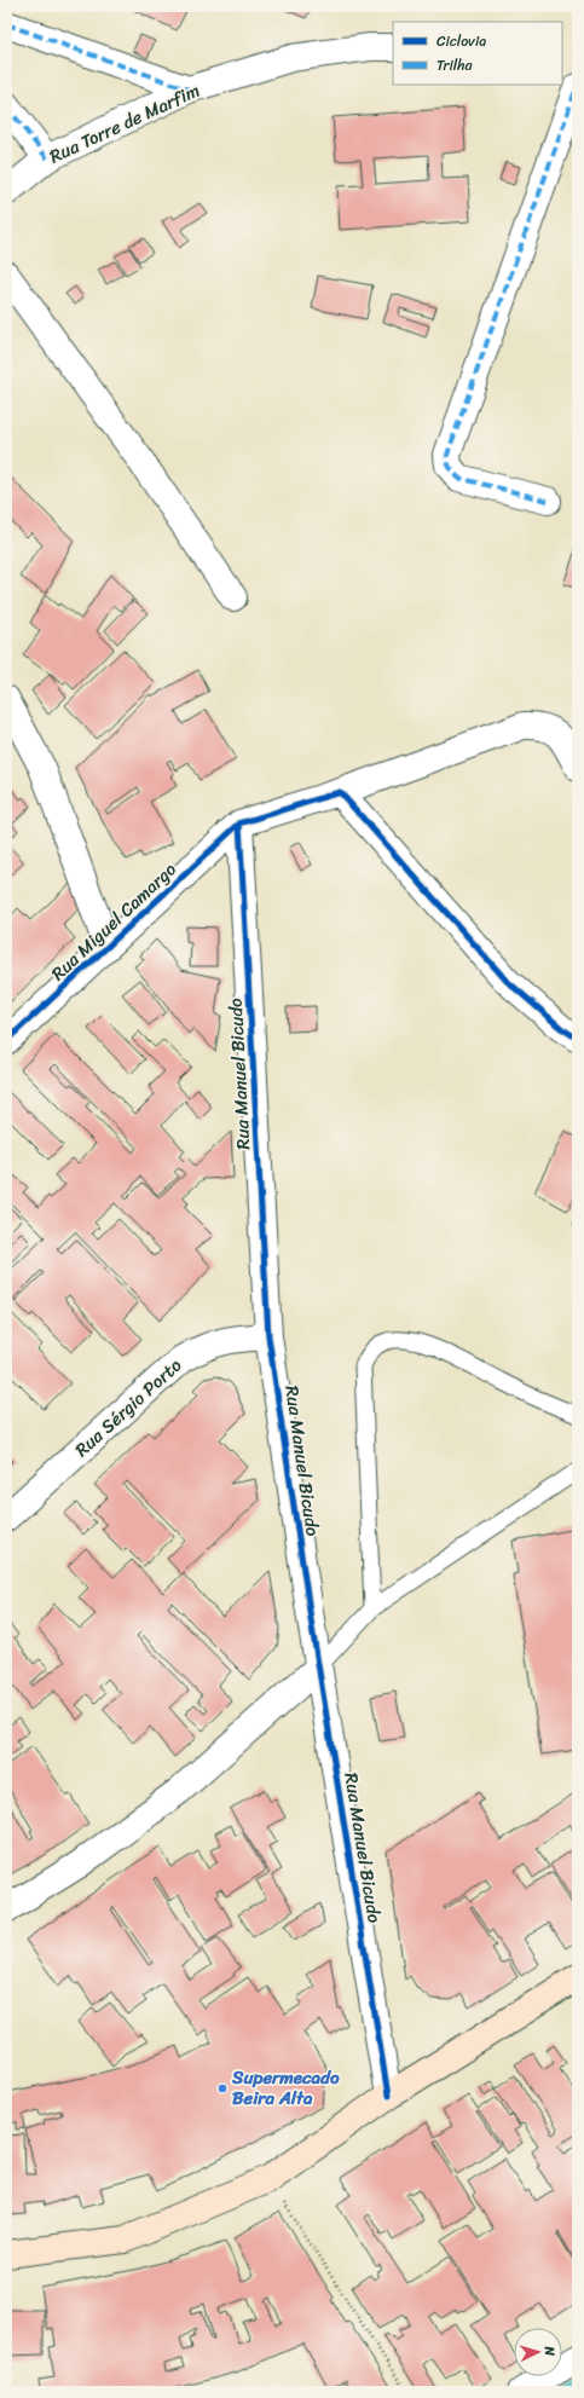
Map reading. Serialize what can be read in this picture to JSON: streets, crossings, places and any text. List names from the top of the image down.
{
  "streets": {
    "street": [
      "Rua Torre de Marfim",
      "Rua Miguel Camargo",
      "Rua Manuel Bicudo",
      "Rua Sérgio Porto"
    ]
  },
  "crossings": [
    ["Rua Miguel Camargo", "Rua Manuel Bicudo"],
    ["Rua Manuel Bicudo", "Rua Sérgio Porto"]
  ],
  "places": ["Supermecado Beira Alta"],
  "legend": ["Ciclovia", "Trilha"],
  "north": "right"
}
